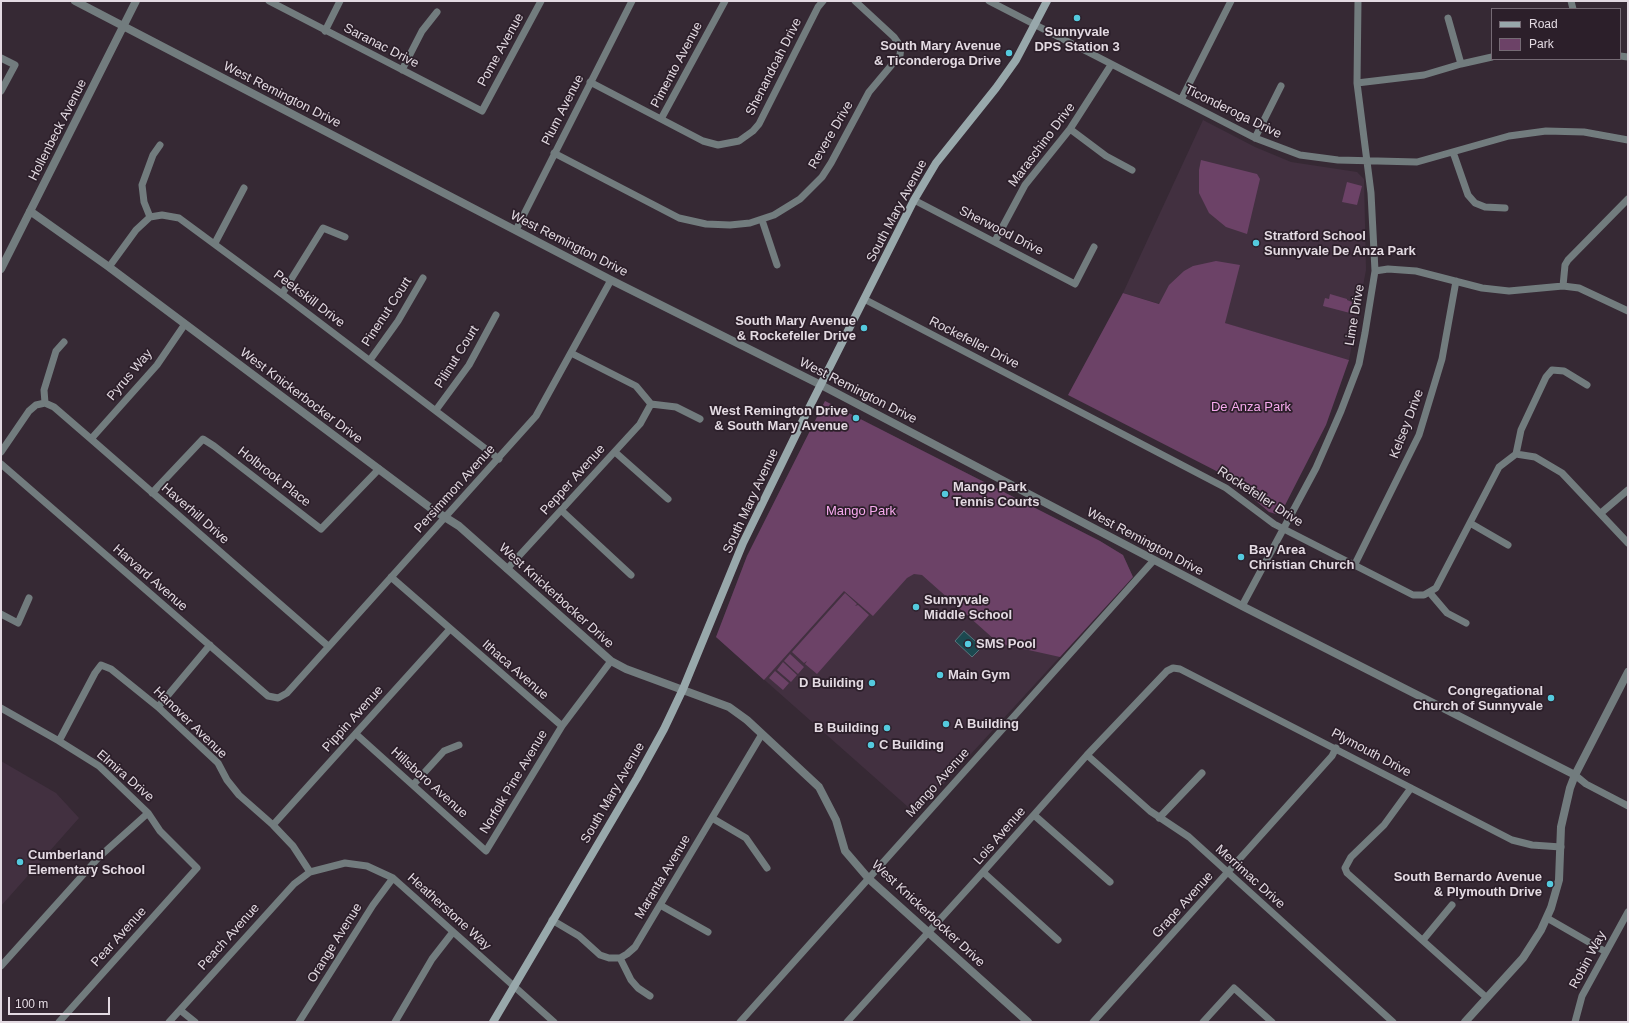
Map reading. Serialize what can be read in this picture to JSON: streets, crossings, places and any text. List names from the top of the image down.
{
  "streets": {
    "main road": ["South Mary Avenue"],
    "street": [
      "Saranac Drive",
      "Pome Avenue",
      "Pimento Avenue",
      "Shenandoah Drive",
      "West Remington Drive",
      "Plum Avenue",
      "Ticonderoga Drive",
      "Hollenbeck Avenue",
      "Revere Drive",
      "Maraschino Drive",
      "Sherwood Drive",
      "Peekskill Drive",
      "Pinenut Court",
      "Lime Drive",
      "Rockefeller Drive",
      "Pilinut Court",
      "Pyrus Way",
      "West Knickerbocker Drive",
      "Kelsey Drive",
      "Holbrook Place",
      "Pepper Avenue",
      "Persimmon Avenue",
      "Haverhill Drive",
      "Harvard Avenue",
      "Ithaca Avenue",
      "Pippin Avenue",
      "Hanover Avenue",
      "Plymouth Drive",
      "Elmira Drive",
      "Norfolk Pine Avenue",
      "Hillsboro Avenue",
      "Mango Avenue",
      "Lois Avenue",
      "Maranta Avenue",
      "Merrimac Drive",
      "Grape Avenue",
      "Heatherstone Way",
      "Pear Avenue",
      "Peach Avenue",
      "Orange Avenue",
      "Robin Way"
    ]
  },
  "crossings": [
    ["Saranac Drive", "Pome Avenue"],
    ["Pimento Avenue", "Shenandoah Drive"],
    ["Shenandoah Drive", "Plum Avenue"],
    ["West Remington Drive", "Plum Avenue"],
    ["West Remington Drive", "Hollenbeck Avenue"],
    ["West Remington Drive", "South Mary Avenue"],
    ["West Remington Drive", "Lime Drive"],
    ["West Remington Drive", "Persimmon Avenue"],
    ["West Remington Drive", "Mango Avenue"],
    ["Plum Avenue", "Revere Drive"],
    ["Ticonderoga Drive", "Maraschino Drive"],
    ["Ticonderoga Drive", "South Mary Avenue"],
    ["Ticonderoga Drive", "Lime Drive"],
    ["Hollenbeck Avenue", "West Knickerbocker Drive"],
    ["Maraschino Drive", "Sherwood Drive"],
    ["South Mary Avenue", "Sherwood Drive"],
    ["South Mary Avenue", "Rockefeller Drive"],
    ["South Mary Avenue", "West Knickerbocker Drive"],
    ["South Mary Avenue", "Heatherstone Way"],
    ["Peekskill Drive", "Pinenut Court"],
    ["Peekskill Drive", "Pilinut Court"],
    ["Peekskill Drive", "Persimmon Avenue"],
    ["Lime Drive", "Rockefeller Drive"],
    ["Rockefeller Drive", "Kelsey Drive"],
    ["Pyrus Way", "West Knickerbocker Drive"],
    ["Pyrus Way", "Haverhill Drive"],
    ["West Knickerbocker Drive", "Holbrook Place"],
    ["West Knickerbocker Drive", "Pepper Avenue"],
    ["West Knickerbocker Drive", "Persimmon Avenue"],
    ["West Knickerbocker Drive", "Mango Avenue"],
    ["West Knickerbocker Drive", "Lois Avenue"],
    ["West Knickerbocker Drive", "Maranta Avenue"],
    ["Holbrook Place", "Haverhill Drive"],
    ["Persimmon Avenue", "Haverhill Drive"],
    ["Persimmon Avenue", "Harvard Avenue"],
    ["Persimmon Avenue", "Ithaca Avenue"],
    ["Ithaca Avenue", "Pippin Avenue"],
    ["Ithaca Avenue", "Norfolk Pine Avenue"],
    ["Pippin Avenue", "Hanover Avenue"],
    ["Pippin Avenue", "Hillsboro Avenue"],
    ["Hanover Avenue", "Elmira Drive"],
    ["Hanover Avenue", "Heatherstone Way"],
    ["Hanover Avenue", "Peach Avenue"],
    ["Plymouth Drive", "Lois Avenue"],
    ["Plymouth Drive", "Grape Avenue"],
    ["Elmira Drive", "Pear Avenue"],
    ["Norfolk Pine Avenue", "Hillsboro Avenue"],
    ["Lois Avenue", "Merrimac Drive"],
    ["Merrimac Drive", "Grape Avenue"],
    ["Heatherstone Way", "Peach Avenue"],
    ["Heatherstone Way", "Orange Avenue"]
  ],
  "parks": ["De Anza Park", "Mango Park"],
  "places": [
    "Sunnyvale DPS Station 3",
    "South Mary Avenue & Ticonderoga Drive",
    "Stratford School Sunnyvale De Anza Park",
    "South Mary Avenue & Rockefeller Drive",
    "West Remington Drive & South Mary Avenue",
    "Mango Park Tennis Courts",
    "Bay Area Christian Church",
    "Sunnyvale Middle School",
    "SMS Pool",
    "Main Gym",
    "D Building",
    "Congregational Church of Sunnyvale",
    "A Building",
    "B Building",
    "C Building",
    "Cumberland Elementary School",
    "South Bernardo Avenue & Plymouth Drive"
  ],
  "legend": ["Road", "Park"],
  "scale_bar": "100 m"
}
